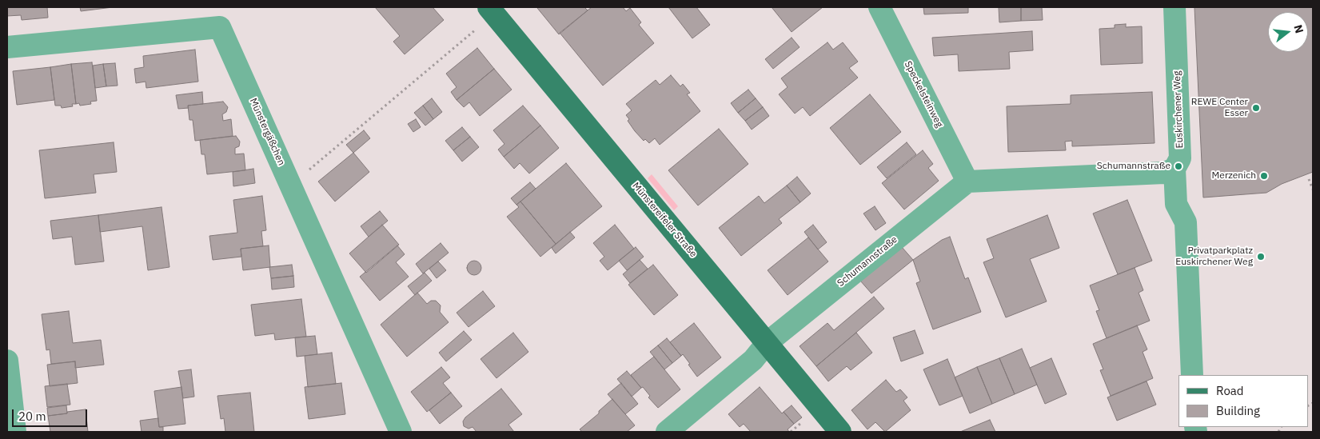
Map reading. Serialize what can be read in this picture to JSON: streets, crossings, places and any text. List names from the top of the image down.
{
  "streets": {
    "main road": ["Münstereifeler Straße"],
    "street": [
      "Speckelsteinweg",
      "Euskirchener Weg",
      "Münstergäßchen",
      "Schumannstraße"
    ]
  },
  "crossings": [
    ["Speckelsteinweg", "Schumannstraße"],
    ["Münstereifeler Straße", "Schumannstraße"]
  ],
  "places": [
    "REWE Center Esser",
    "Schumannstraße",
    "Merzenich",
    "Privatparkplatz Euskirchener Weg"
  ],
  "legend": ["Road", "Building"],
  "scale_bar": "20 m",
  "north": "right"
}
